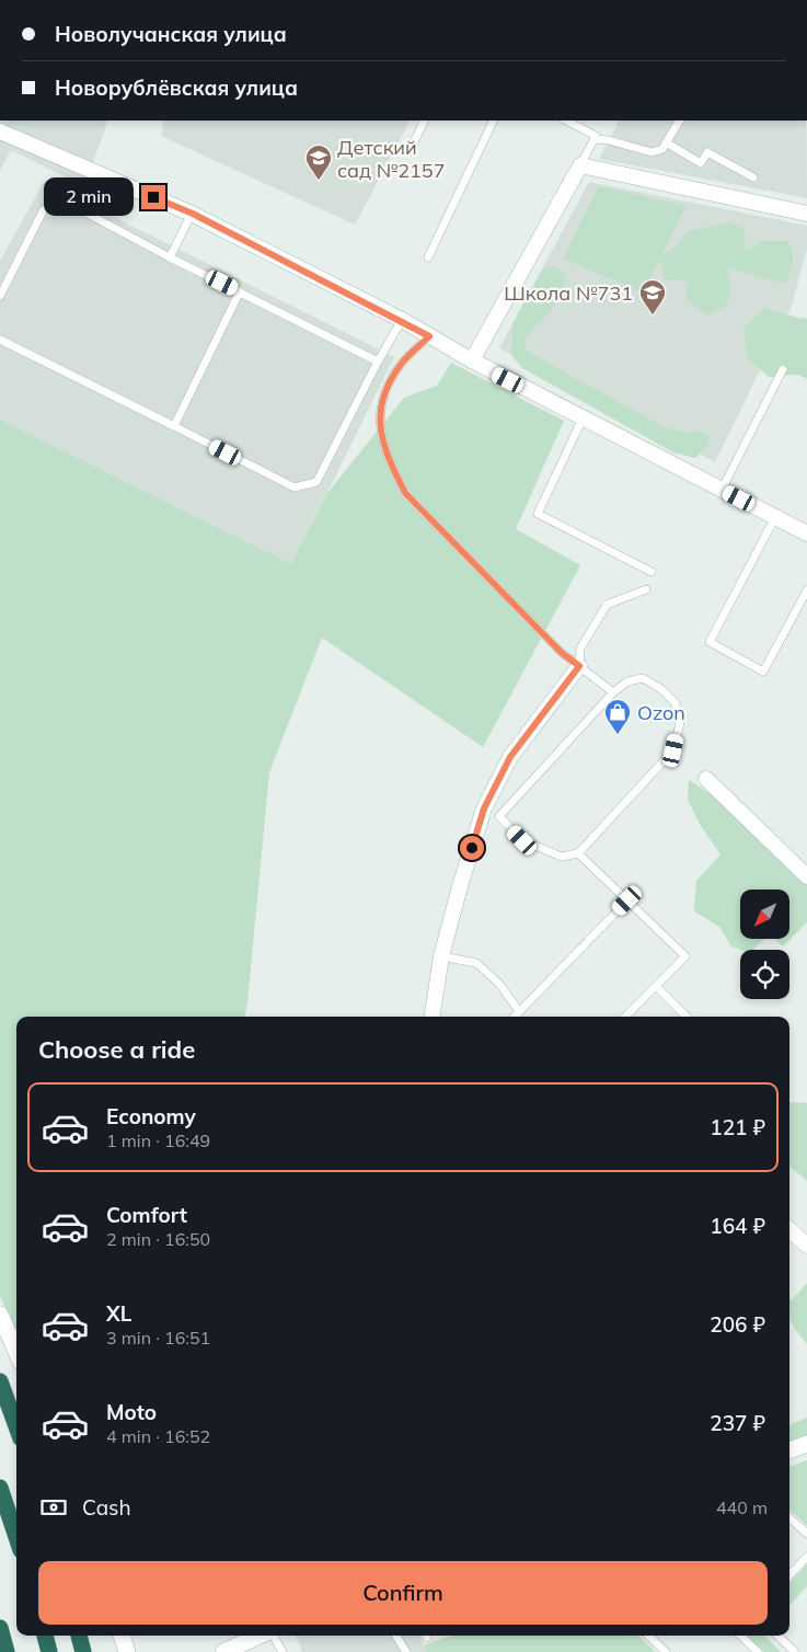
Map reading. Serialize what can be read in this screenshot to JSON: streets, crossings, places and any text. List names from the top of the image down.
{
  "places": {
    "school or university": ["Детский сад №2157", "Школа №731"],
    "shop": ["Ozon"]
  },
  "north": "bottom left",
  "page": {
    "banner": ["Новолучанская улица", "Новорублёвская улица"],
    "bubble": "2 min",
    "heading": "Choose a ride",
    "list": [
      {
        "name": "Economy",
        "note": "1 min · 16:49",
        "value": "121 ₽"
      },
      {
        "name": "Comfort",
        "note": "2 min · 16:50",
        "value": "164 ₽"
      },
      {
        "name": "XL",
        "note": "3 min · 16:51",
        "value": "206 ₽"
      },
      {
        "name": "Moto",
        "note": "4 min · 16:52",
        "value": "237 ₽"
      }
    ],
    "pay": ["Cash", "440 m"],
    "buttons": "Confirm"
  }
}
